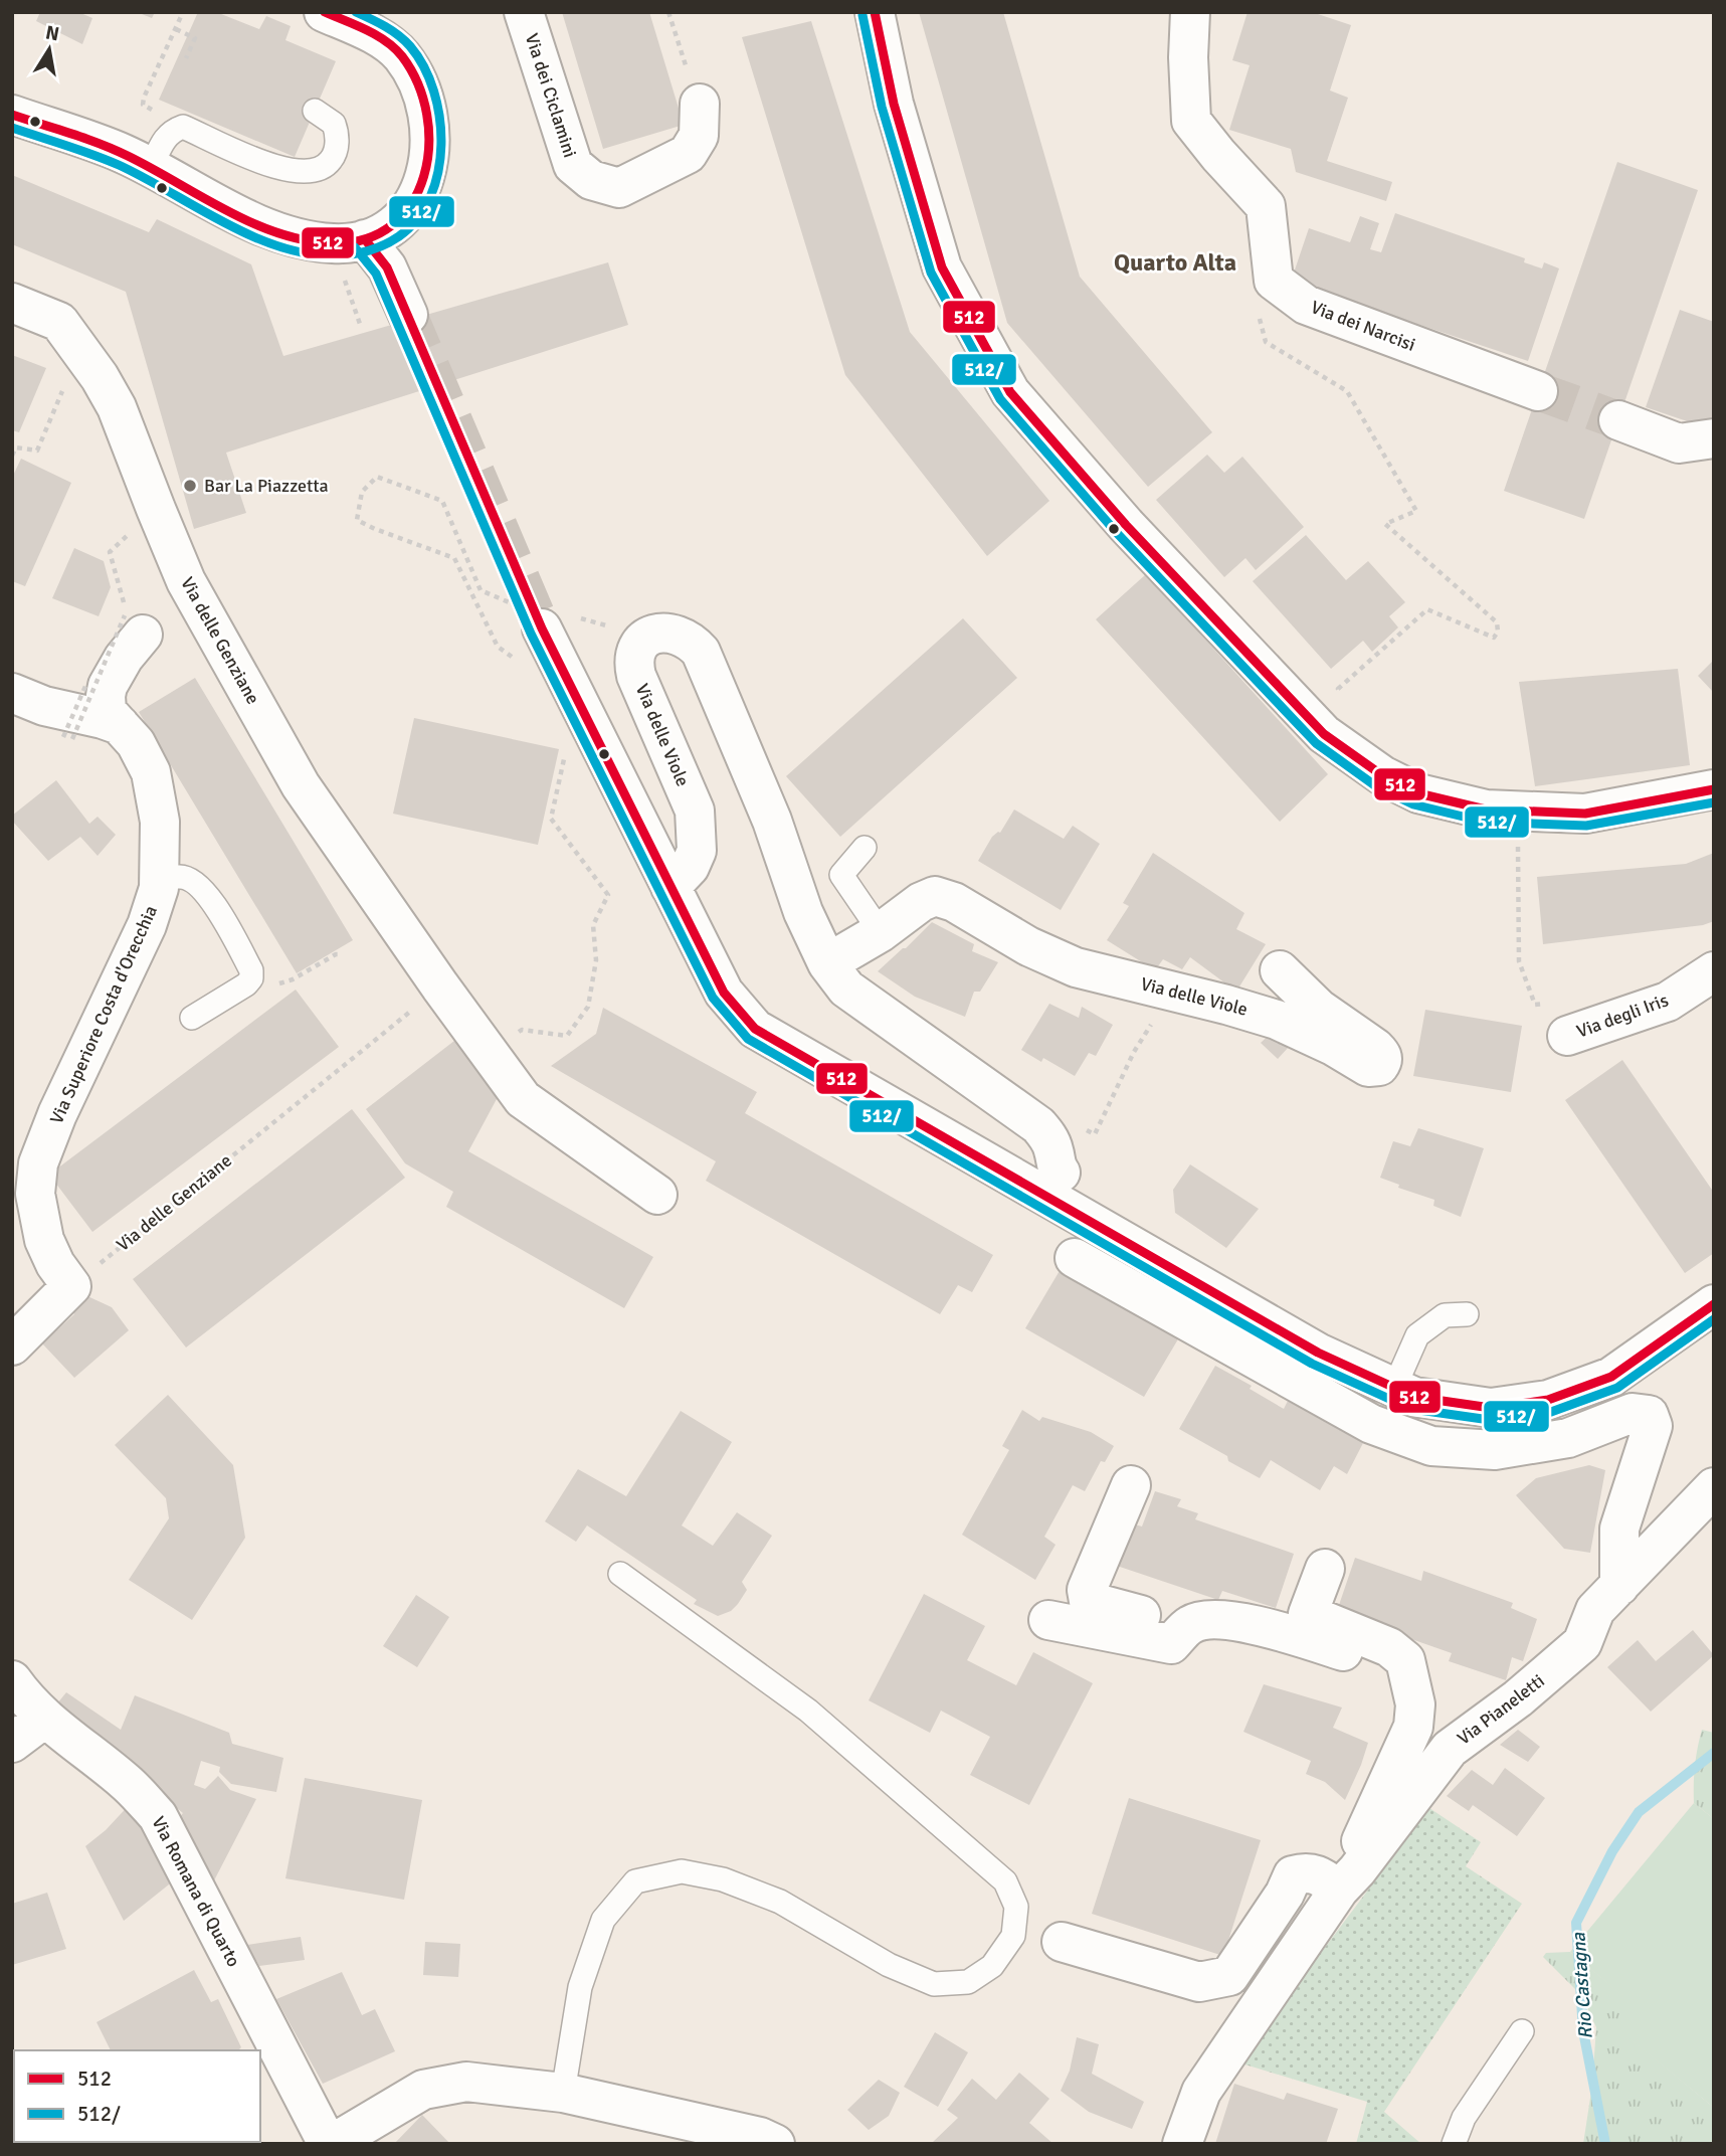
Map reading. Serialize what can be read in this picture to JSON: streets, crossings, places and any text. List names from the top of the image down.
{
  "streets": {
    "street": [
      "Via dei Ciclamini",
      "Via dei Narcisi",
      "Via delle Genziane",
      "Via delle Viole",
      "Via Superiore Costa d'Orecchia",
      "Via degli Iris",
      "Via Pianeletti",
      "Via Romana di Quarto"
    ]
  },
  "crossings": [
    ["Via delle Genziane", "Via Superiore Costa d'Orecchia"]
  ],
  "districts": ["Quarto Alta"],
  "water": ["Rio Castagna"],
  "places": ["Bar La Piazzetta"],
  "lines": ["transit line 512", "transit line 512/"],
  "legend": ["512", "512/"],
  "north": "top"
}
